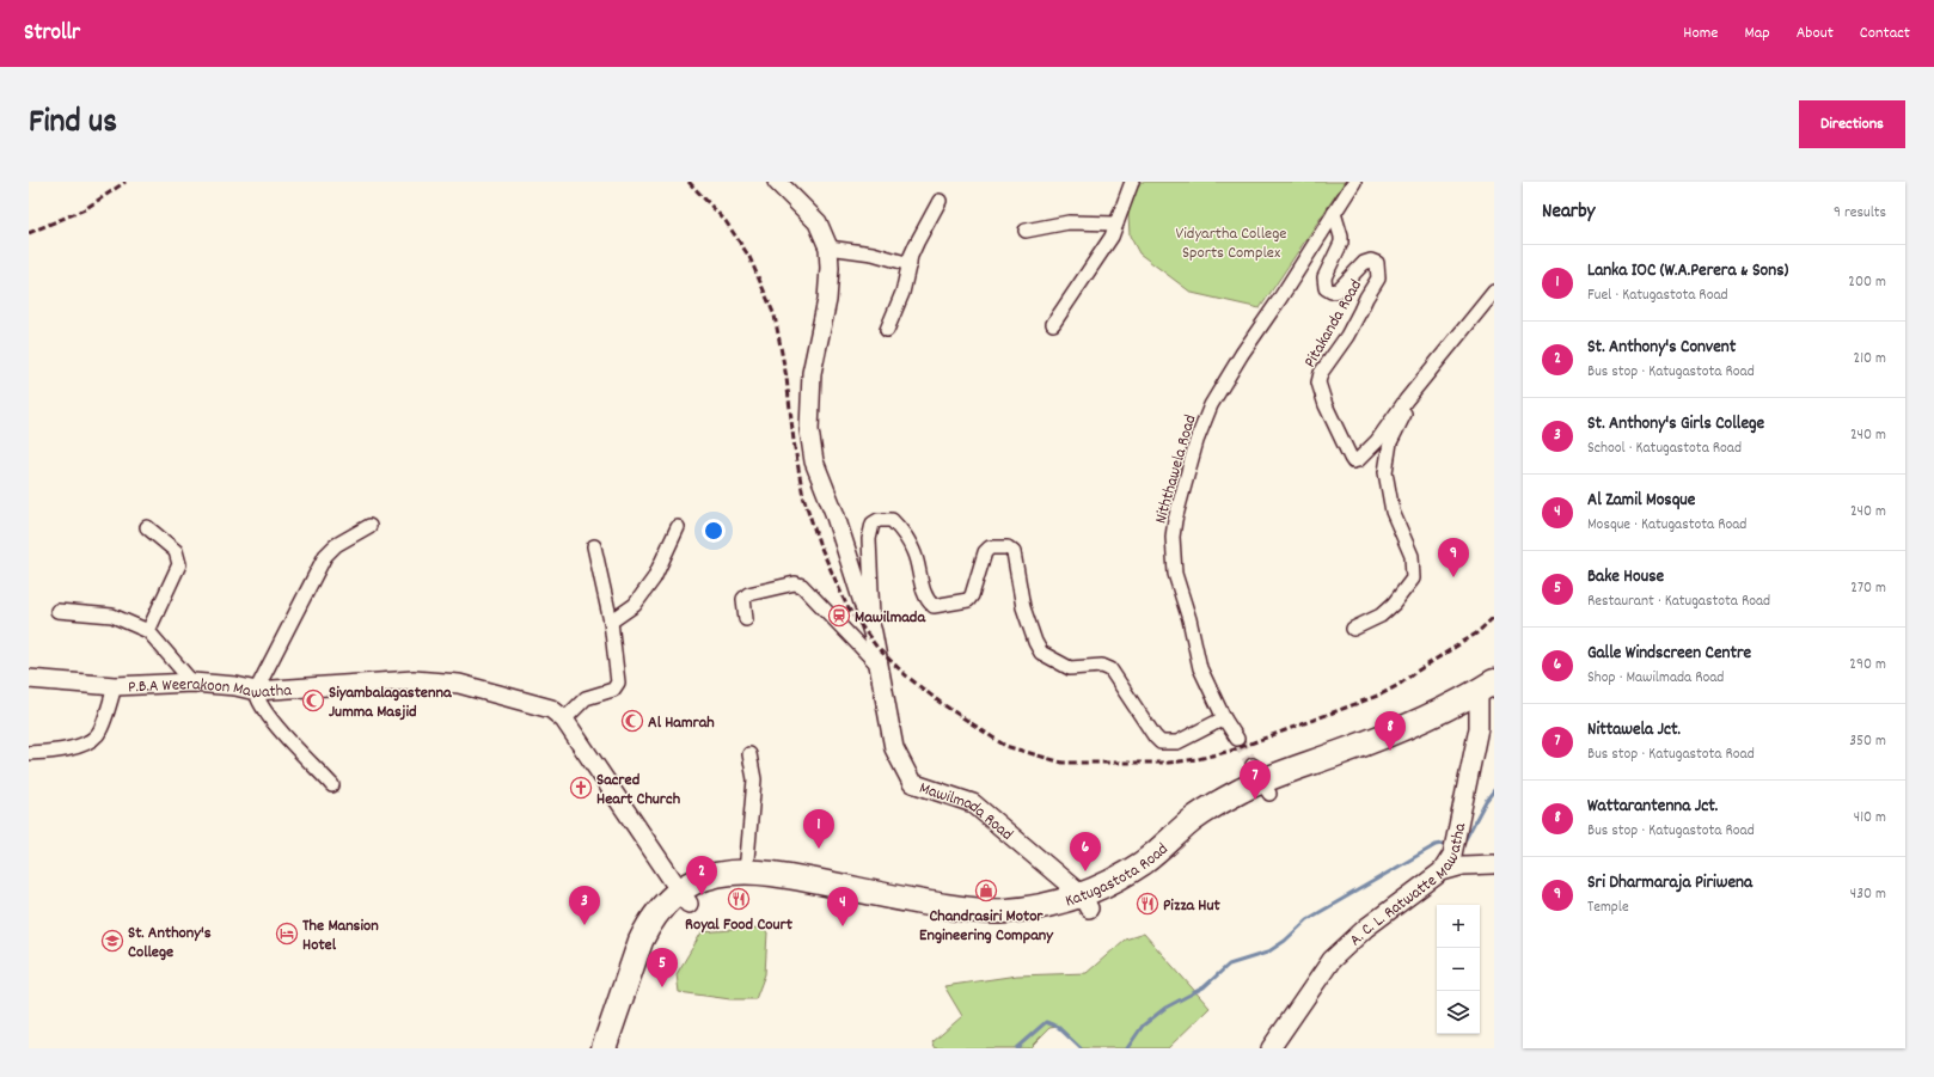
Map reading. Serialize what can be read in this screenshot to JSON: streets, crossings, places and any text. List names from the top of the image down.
{
  "streets": {
    "highway": ["Katugastota Road"],
    "street": [
      "Pitakanda Road",
      "Niththawela Road",
      "P.B.A Weerakoon Mawatha",
      "Mawilmada Road",
      "A. C. L. Ratwatte Mawatha"
    ]
  },
  "crossings": [
    ["Pitakanda Road", "Niththawela Road"],
    ["P.B.A Weerakoon Mawatha", "Katugastota Road"],
    ["Mawilmada Road", "Katugastota Road"],
    ["Katugastota Road", "A. C. L. Ratwatte Mawatha"]
  ],
  "parks": ["Vidyartha College Sports Complex"],
  "places": {
    "station": ["Mawilmada"],
    "mosque": ["Siyambalagastenna Jumma Masjid", "Al Hamrah"],
    "church": ["Sacred Heart Church"],
    "shop": ["Chandrasiri Motor Engineering Company"],
    "restaurant": ["Royal Food Court", "Pizza Hut"],
    "hotel": ["The Mansion Hotel"],
    "school or university": ["St. Anthony's College"]
  },
  "page": {
    "header": "Strollr",
    "nav": [
      "Home",
      "Map",
      "About",
      "Contact"
    ],
    "title": "Find us",
    "buttons": "Directions",
    "heading": ["Nearby", "9 results"],
    "list": [
      {
        "mark": "1",
        "name": "Lanka IOC (W.A.Perera & Sons)",
        "note": "Fuel · Katugastota Road",
        "value": "200 m"
      },
      {
        "mark": "2",
        "name": "St. Anthony's Convent",
        "note": "Bus stop · Katugastota Road",
        "value": "210 m"
      },
      {
        "mark": "3",
        "name": "St. Anthony's Girls College",
        "note": "School · Katugastota Road",
        "value": "240 m"
      },
      {
        "mark": "4",
        "name": "Al Zamil Mosque",
        "note": "Mosque · Katugastota Road",
        "value": "240 m"
      },
      {
        "mark": "5",
        "name": "Bake House",
        "note": "Restaurant · Katugastota Road",
        "value": "270 m"
      },
      {
        "mark": "6",
        "name": "Galle Windscreen Centre",
        "note": "Shop · Mawilmada Road",
        "value": "290 m"
      },
      {
        "mark": "7",
        "name": "Nittawela Jct.",
        "note": "Bus stop · Katugastota Road",
        "value": "350 m"
      },
      {
        "mark": "8",
        "name": "Wattarantenna Jct.",
        "note": "Bus stop · Katugastota Road",
        "value": "410 m"
      },
      {
        "mark": "9",
        "name": "Sri Dharmaraja Piriwena",
        "note": "Temple",
        "value": "430 m"
      }
    ],
    "pins": [
      "9",
      "8",
      "7",
      "1",
      "6",
      "2",
      "3",
      "4",
      "5"
    ],
    "map_buttons": ["+", "−"]
  }
}
